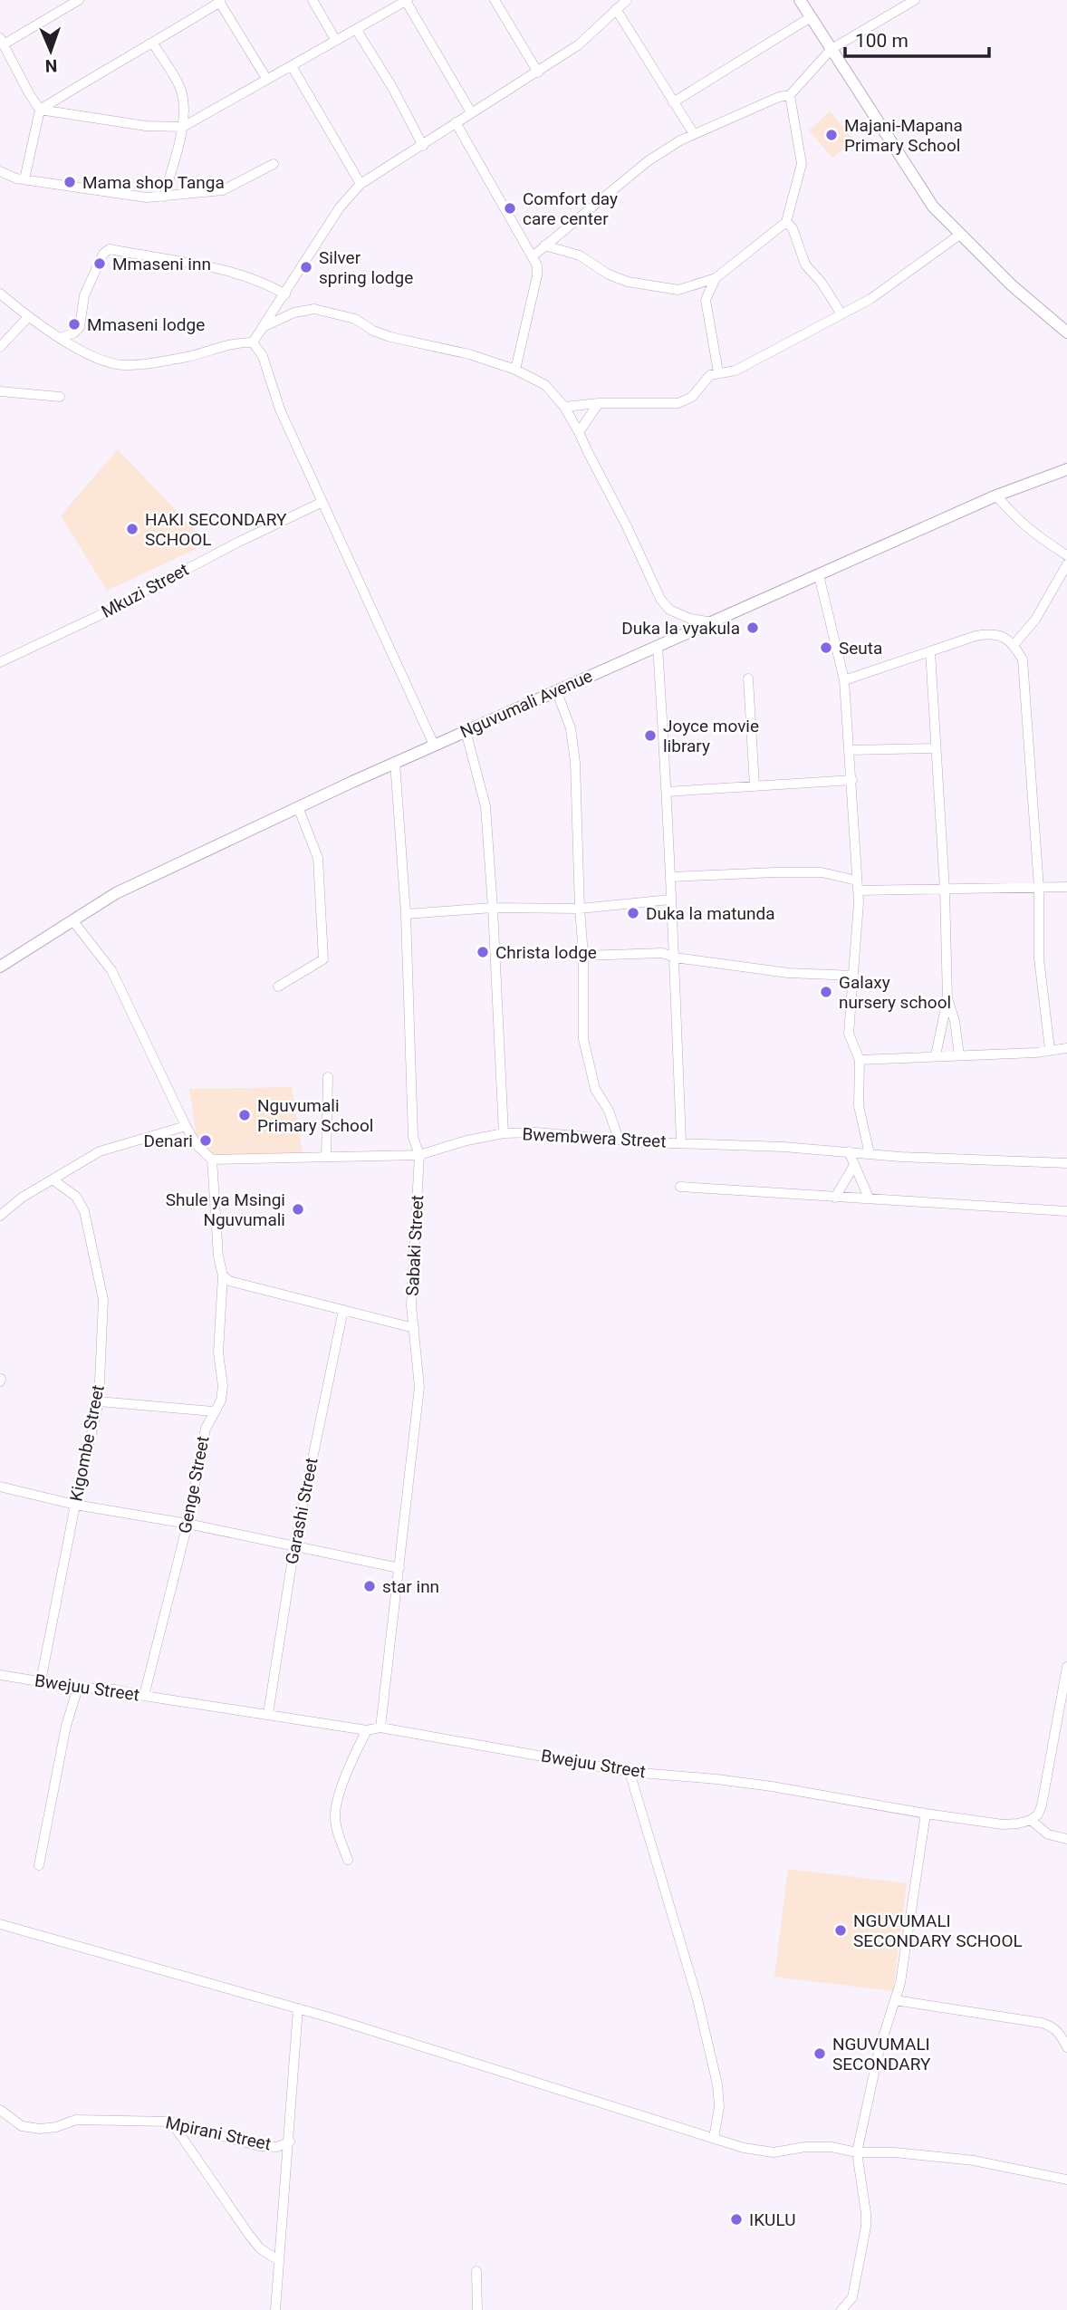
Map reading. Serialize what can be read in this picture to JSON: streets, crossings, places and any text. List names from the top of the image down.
{
  "streets": {
    "street": [
      "Mkuzi Street",
      "Nguvumali Avenue",
      "Bwembwera Street",
      "Sabaki Street",
      "Kigombe Street",
      "Genge Street",
      "Garashi Street",
      "Bwejuu Street",
      "Mpirani Street"
    ]
  },
  "crossings": [
    ["Nguvumali Avenue", "Sabaki Street"],
    ["Bwembwera Street", "Sabaki Street"],
    ["Bwembwera Street", "Genge Street"],
    ["Sabaki Street", "Bwejuu Street"],
    ["Kigombe Street", "Bwejuu Street"],
    ["Genge Street", "Bwejuu Street"],
    ["Garashi Street", "Bwejuu Street"]
  ],
  "places": [
    "Majani-Mapana Primary School",
    "Mama shop Tanga",
    "Comfort day care center",
    "Mmaseni inn",
    "Silver spring lodge",
    "Mmaseni lodge",
    "HAKI SECONDARY SCHOOL",
    "Duka la vyakula",
    "Seuta",
    "Joyce movie library",
    "Duka la matunda",
    "Christa lodge",
    "Galaxy nursery school",
    "Nguvumali Primary School",
    "Denari",
    "Shule ya Msingi Nguvumali",
    "star inn",
    "NGUVUMALI SECONDARY SCHOOL",
    "NGUVUMALI SECONDARY",
    "IKULU"
  ],
  "scale_bar": "100 m",
  "north": "bottom"
}
